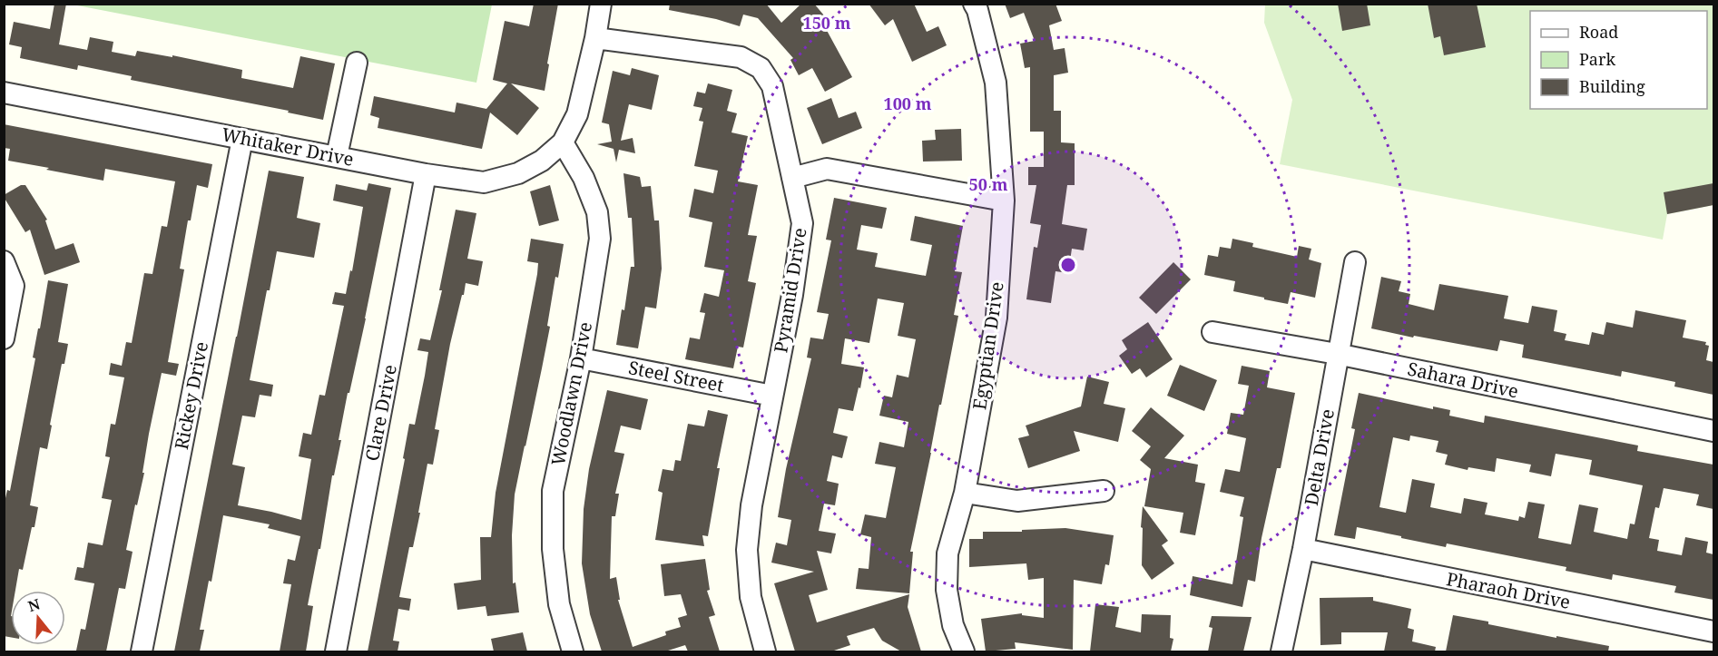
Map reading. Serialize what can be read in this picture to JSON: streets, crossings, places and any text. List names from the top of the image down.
{
  "streets": {
    "street": [
      "Whitaker Drive",
      "Pyramid Drive",
      "Egyptian Drive",
      "Steel Street",
      "Sahara Drive",
      "Woodlawn Drive",
      "Rickey Drive",
      "Clare Drive",
      "Delta Drive",
      "Pharaoh Drive"
    ]
  },
  "crossings": [
    ["Whitaker Drive", "Woodlawn Drive"],
    ["Whitaker Drive", "Rickey Drive"],
    ["Whitaker Drive", "Clare Drive"],
    ["Pyramid Drive", "Steel Street"],
    ["Steel Street", "Woodlawn Drive"],
    ["Sahara Drive", "Delta Drive"],
    ["Delta Drive", "Pharaoh Drive"]
  ],
  "legend": ["Road", "Park", "Building"],
  "north": "top",
  "rings": ["150 m", "100 m", "50 m"]
}
